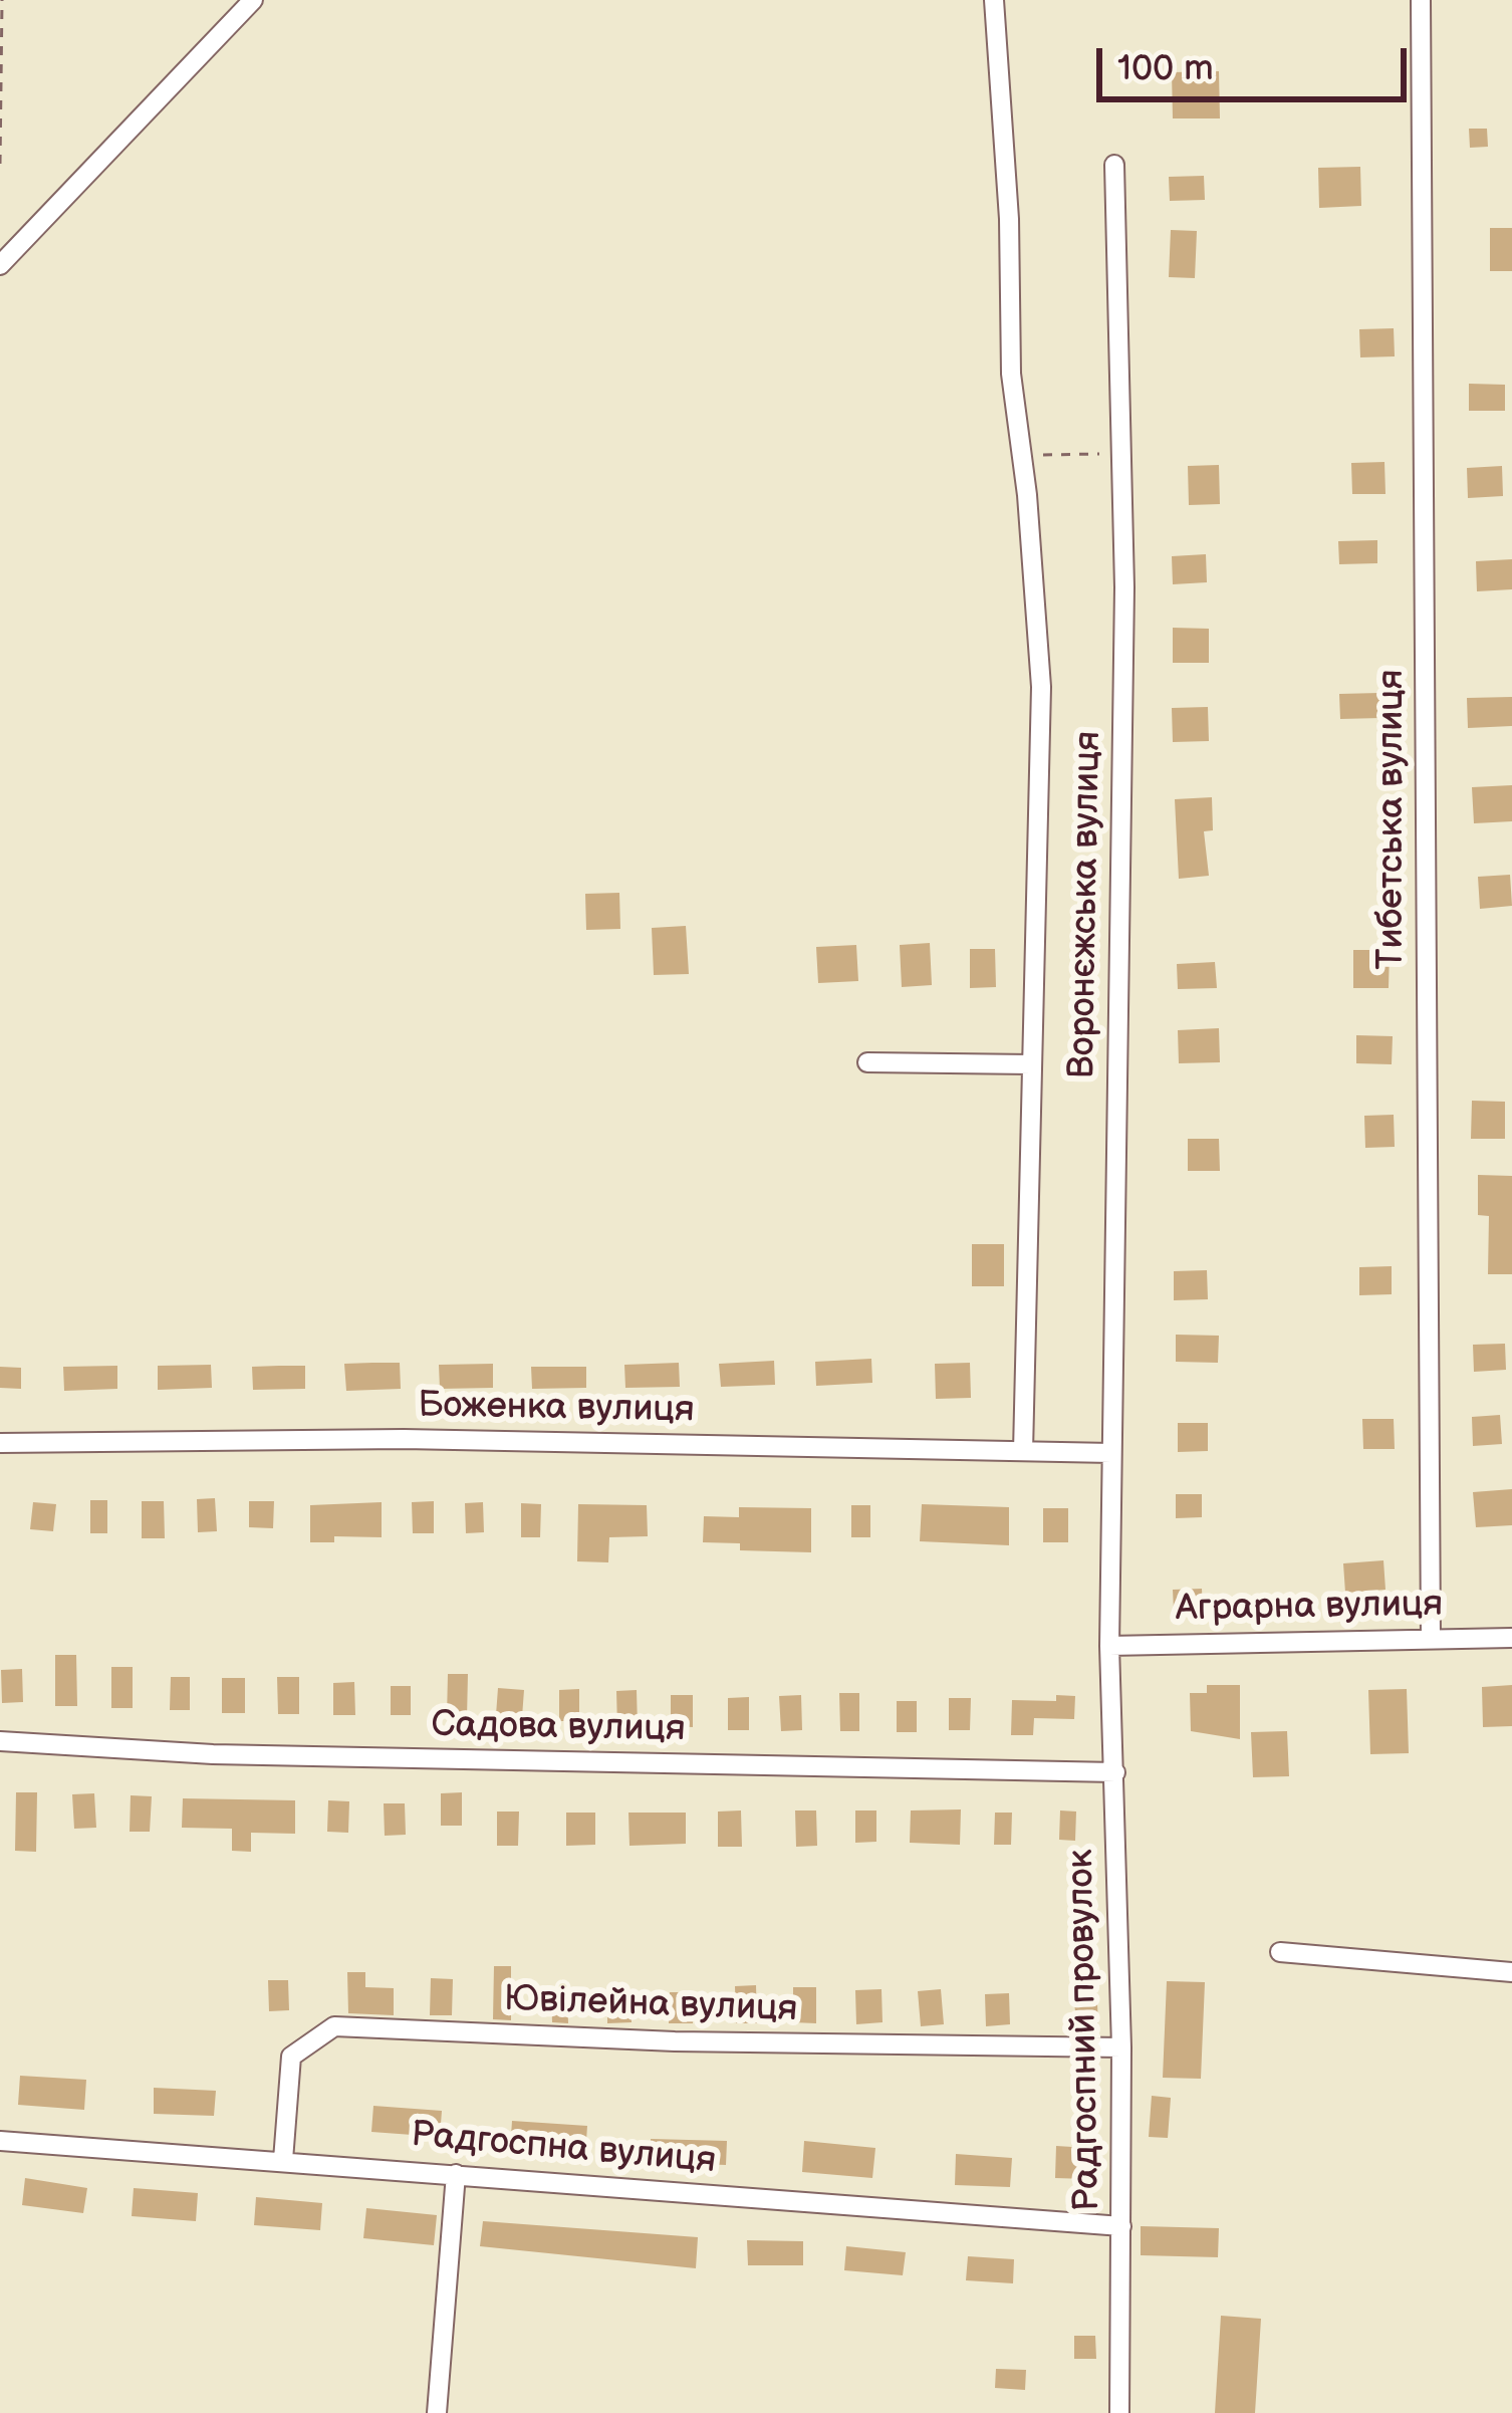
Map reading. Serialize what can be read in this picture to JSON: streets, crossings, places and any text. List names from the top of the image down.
{
  "streets": {
    "street": [
      "Тибетська вулиця",
      "Воронєжська вулиця",
      "Боженка вулиця",
      "Аграрна вулиця",
      "Садова вулиця",
      "Ювілейна вулиця",
      "Радгоспний провулок",
      "Радгоспна вулиця"
    ]
  },
  "crossings": [
    ["Тибетська вулиця", "Аграрна вулиця"],
    ["Воронєжська вулиця", "Боженка вулиця"],
    ["Воронєжська вулиця", "Аграрна вулиця"],
    ["Воронєжська вулиця", "Радгоспний провулок"],
    ["Аграрна вулиця", "Радгоспний провулок"],
    ["Садова вулиця", "Радгоспний провулок"],
    ["Ювілейна вулиця", "Радгоспний провулок"],
    ["Ювілейна вулиця", "Радгоспна вулиця"],
    ["Радгоспний провулок", "Радгоспна вулиця"]
  ],
  "scale_bar": "100 m"
}
